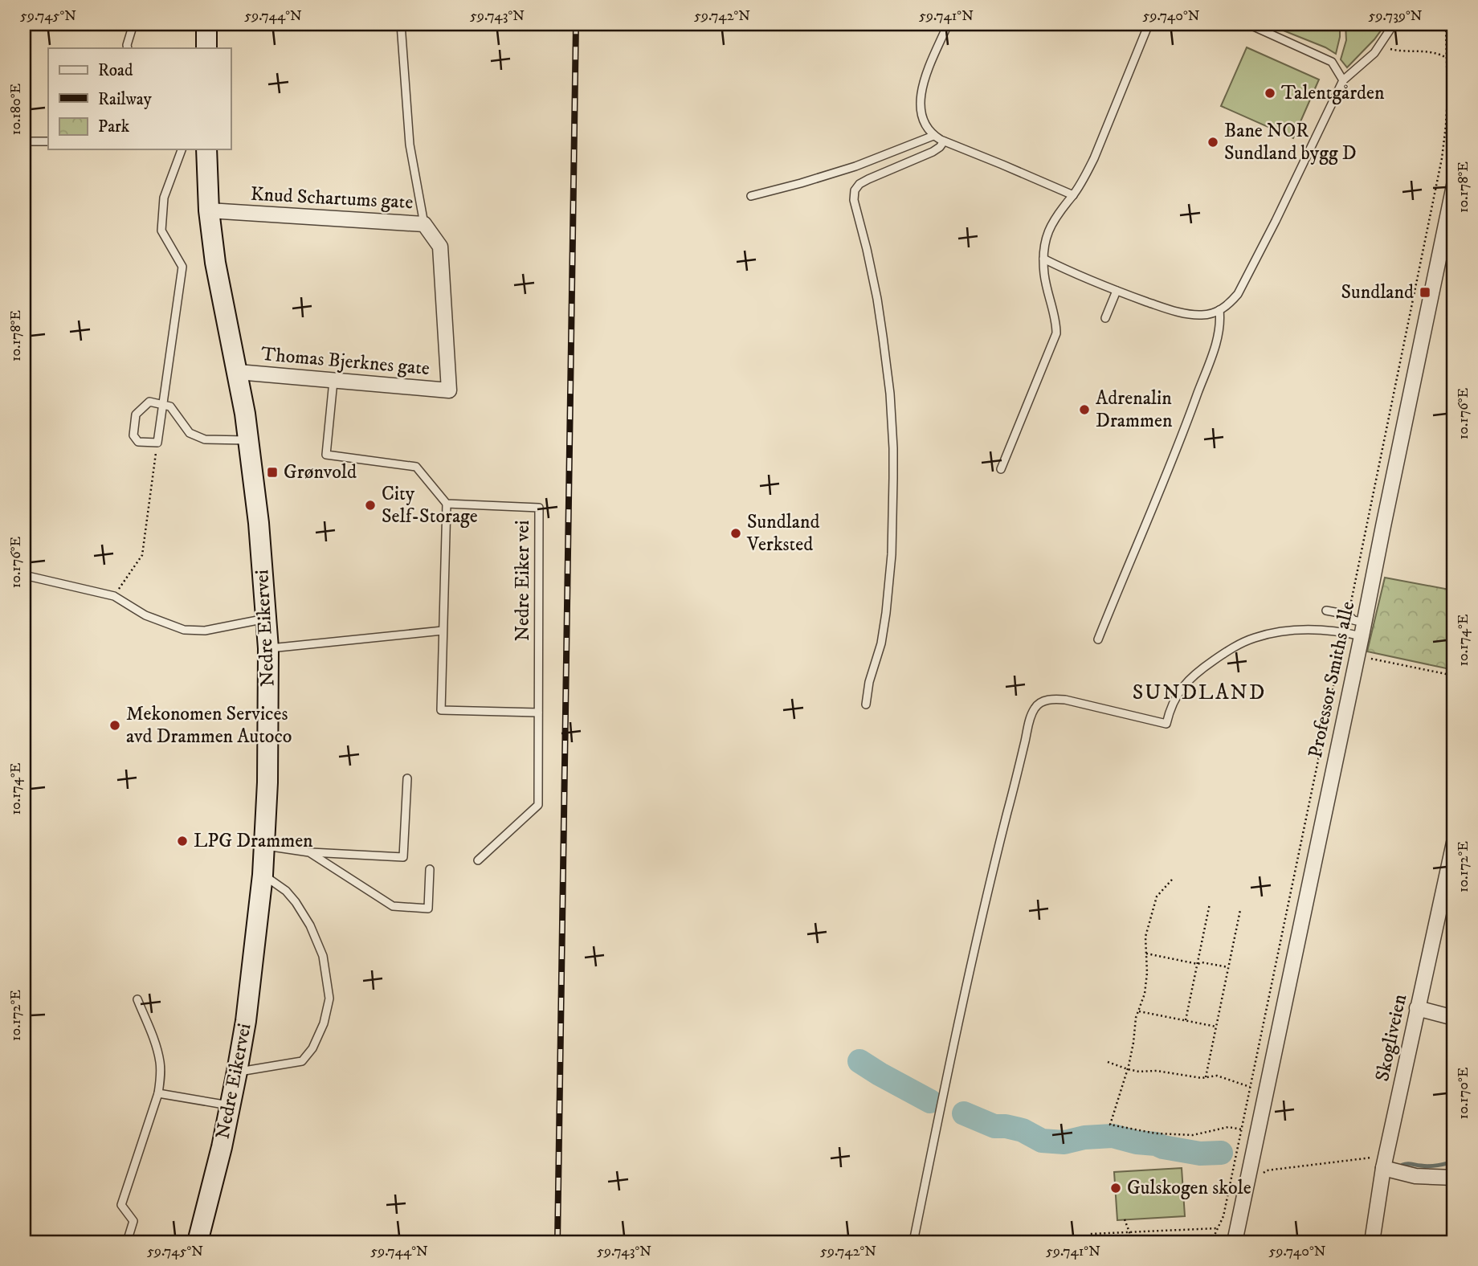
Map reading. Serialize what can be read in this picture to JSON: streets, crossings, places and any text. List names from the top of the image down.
{
  "streets": {
    "main road": ["Nedre Eikervei"],
    "street": [
      "Knud Schartums gate",
      "Thomas Bjerknes gate",
      "Professor Smiths alle",
      "Skogliveien"
    ],
    "lane": ["Nedre Eiker vei"]
  },
  "crossings": [
    ["Knud Schartums gate", "Thomas Bjerknes gate"],
    ["Knud Schartums gate", "Nedre Eikervei"],
    ["Thomas Bjerknes gate", "Nedre Eikervei"]
  ],
  "districts": ["SUNDLAND"],
  "places": {
    "other": [
      "Talentgården",
      "Bane NOR Sundland bygg D",
      "Adrenalin Drammen",
      "City Self-Storage",
      "Sundland Verksted",
      "Mekonomen Services avd Drammen Autoco",
      "LPG Drammen",
      "Gulskogen skole"
    ],
    "transit": ["Sundland", "Grønvold"]
  },
  "legend": ["Road", "Railway", "Park"],
  "coordinates": [
    "59.745°N",
    "59.744°N",
    "59.743°N",
    "59.742°N",
    "59.741°N",
    "59.740°N",
    "59.739°N",
    "10.180°E",
    "10.178°E",
    "10.176°E",
    "10.174°E",
    "10.172°E",
    "10.170°E"
  ]
}
